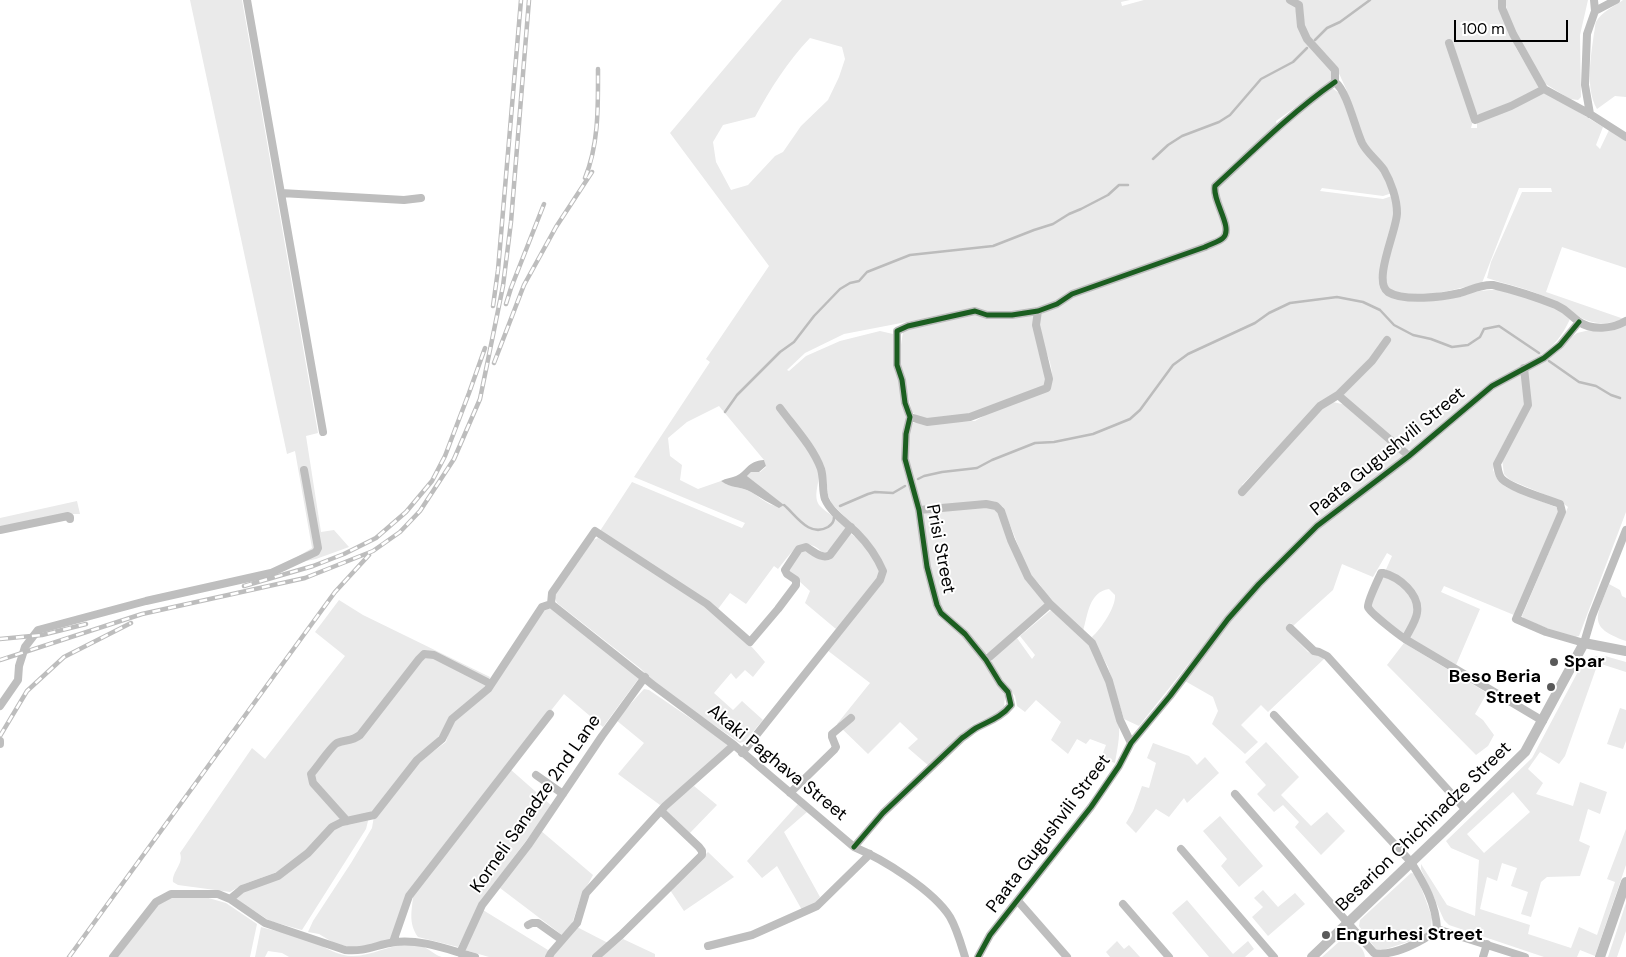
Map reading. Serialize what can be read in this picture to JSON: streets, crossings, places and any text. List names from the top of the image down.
{
  "streets": {
    "street": [
      "Paata Gugushvili Street",
      "Prisi Street",
      "Akaki Paghava Street",
      "Korneli Sanadze 2nd Lane",
      "Besarion Chichinadze Street"
    ]
  },
  "crossings": [
    ["Prisi Street", "Akaki Paghava Street"],
    ["Akaki Paghava Street", "Korneli Sanadze 2nd Lane"]
  ],
  "places": ["Spar", "Beso Beria Street", "Engurhesi Street"],
  "scale_bar": "100 m"
}
